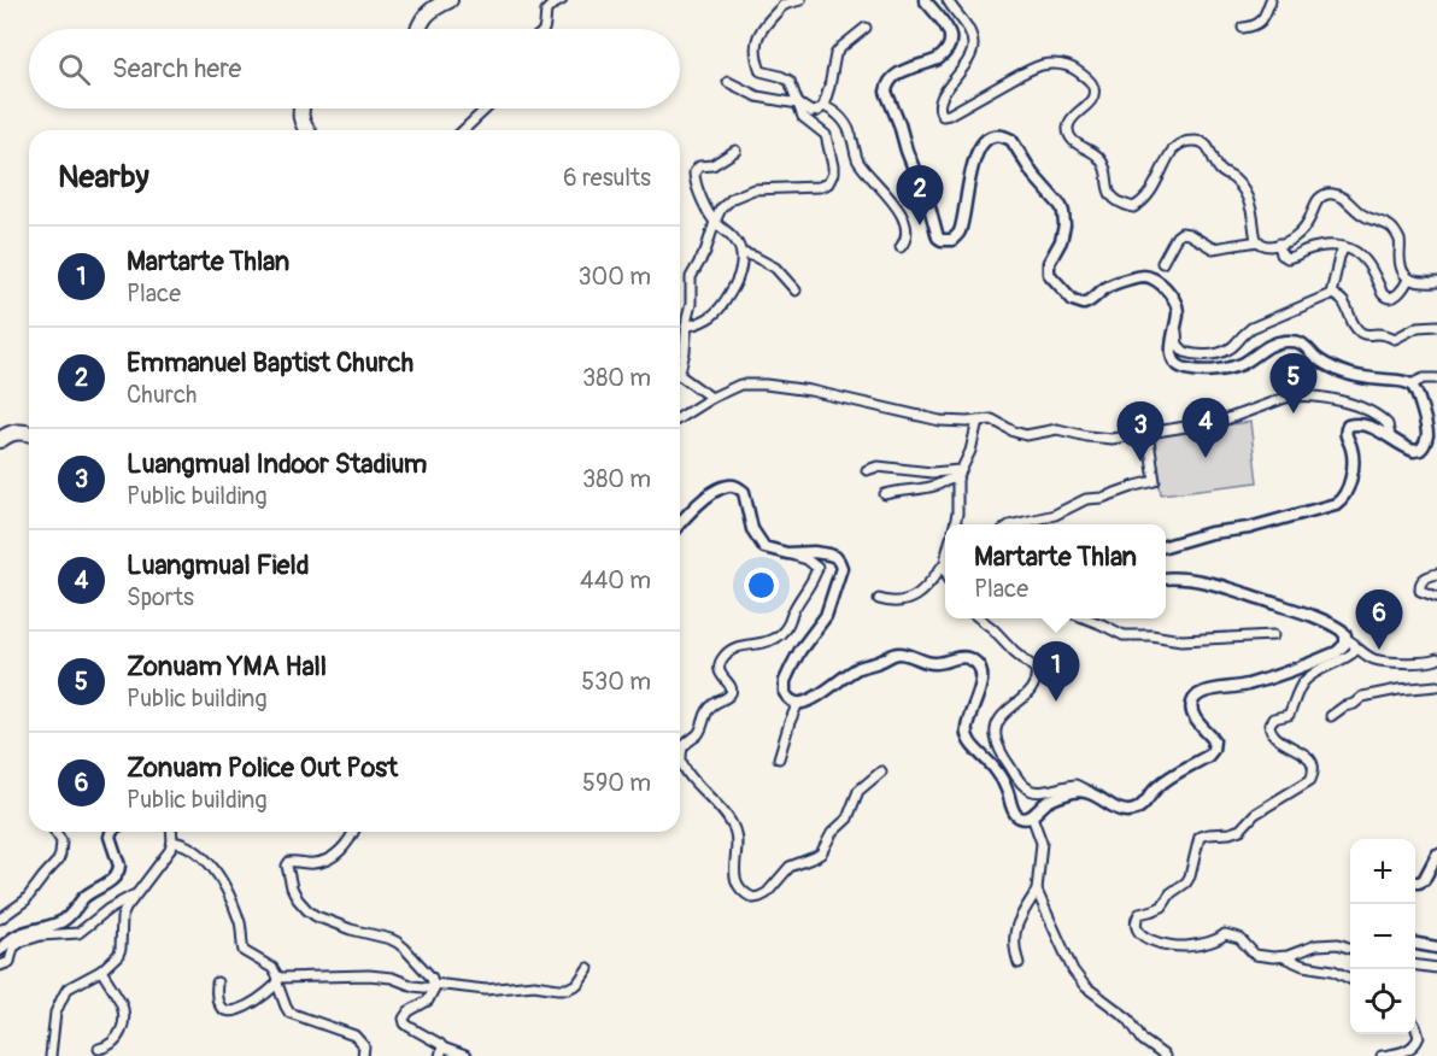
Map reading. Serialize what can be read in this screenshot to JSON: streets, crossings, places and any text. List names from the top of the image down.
{
  "page": {
    "search": "Search here",
    "heading": ["Nearby", "6 results"],
    "pins": [
      "2",
      "5",
      "4",
      "3",
      "6",
      "1"
    ],
    "list": [
      {
        "mark": "1",
        "name": "Martarte Thlan",
        "note": "Place",
        "value": "300 m"
      },
      {
        "mark": "2",
        "name": "Emmanuel Baptist Church",
        "note": "Church",
        "value": "380 m"
      },
      {
        "mark": "3",
        "name": "Luangmual Indoor Stadium",
        "note": "Public building",
        "value": "380 m"
      },
      {
        "mark": "4",
        "name": "Luangmual Field",
        "note": "Sports",
        "value": "440 m"
      },
      {
        "mark": "5",
        "name": "Zonuam YMA Hall",
        "note": "Public building",
        "value": "530 m"
      },
      {
        "mark": "6",
        "name": "Zonuam Police Out Post",
        "note": "Public building",
        "value": "590 m"
      }
    ],
    "popup": ["Martarte Thlan", "Place"],
    "map_buttons": ["+", "−"]
  }
}
